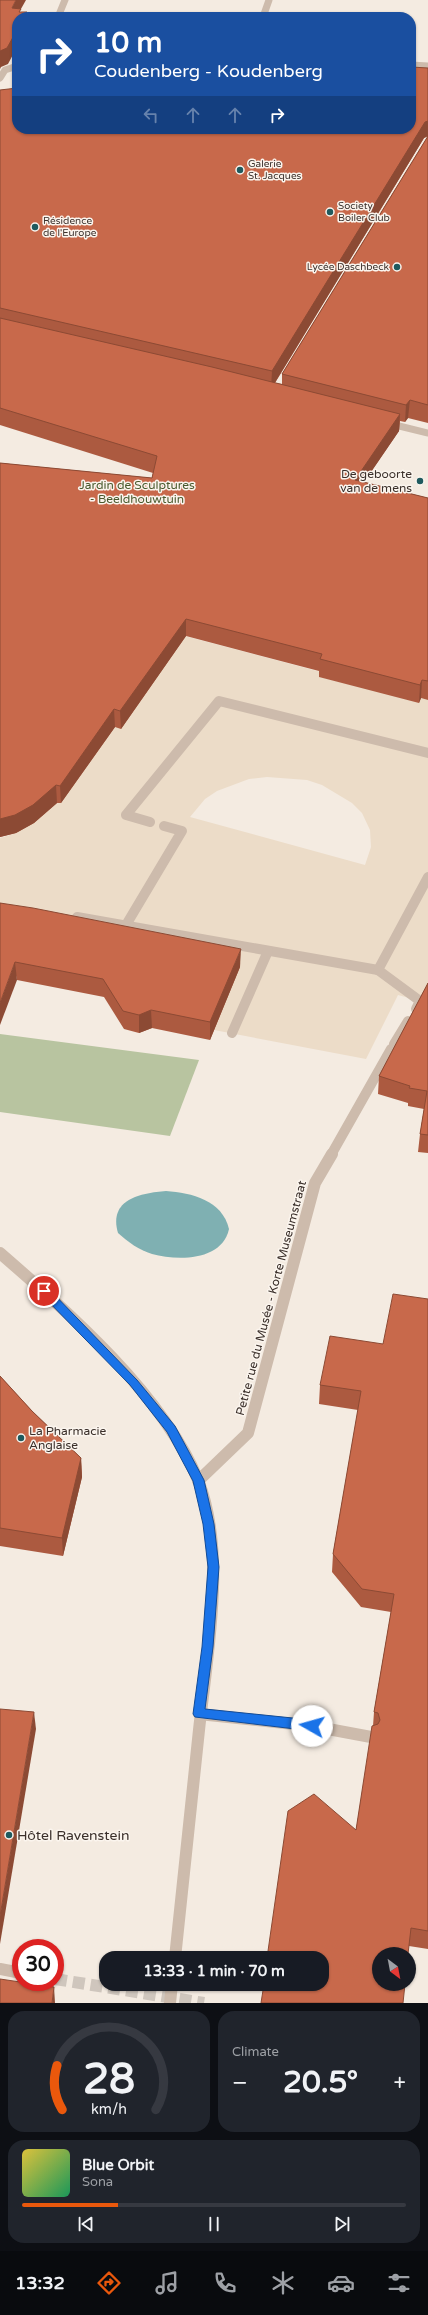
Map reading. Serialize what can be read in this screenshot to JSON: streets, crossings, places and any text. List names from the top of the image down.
{
  "streets": {
    "street": ["Petite rue du Musée - Korte Museumstraat"]
  },
  "parks": ["Jardin de Sculptures - Beeldhouwtuin"],
  "places": [
    "Galerie St. Jacques",
    "Society Boiler Club",
    "Résidence de l'Europe",
    "Lycée Daschbeck",
    "De geboorte van de mens",
    "La Pharmacie Anglaise",
    "Hôtel Ravenstein"
  ],
  "north": "bottom right",
  "page": {
    "turn": ["10 m", "Coudenberg - Koudenberg"],
    "limit": "30",
    "trip": "13:33 · 1 min · 70 m",
    "tile": "Climate",
    "heat": ["−", "20.5°", "+"],
    "song": ["Blue Orbit", "Sona"],
    "tabs": "13:32",
    "gauge": ["28", "km/h"]
  }
}
